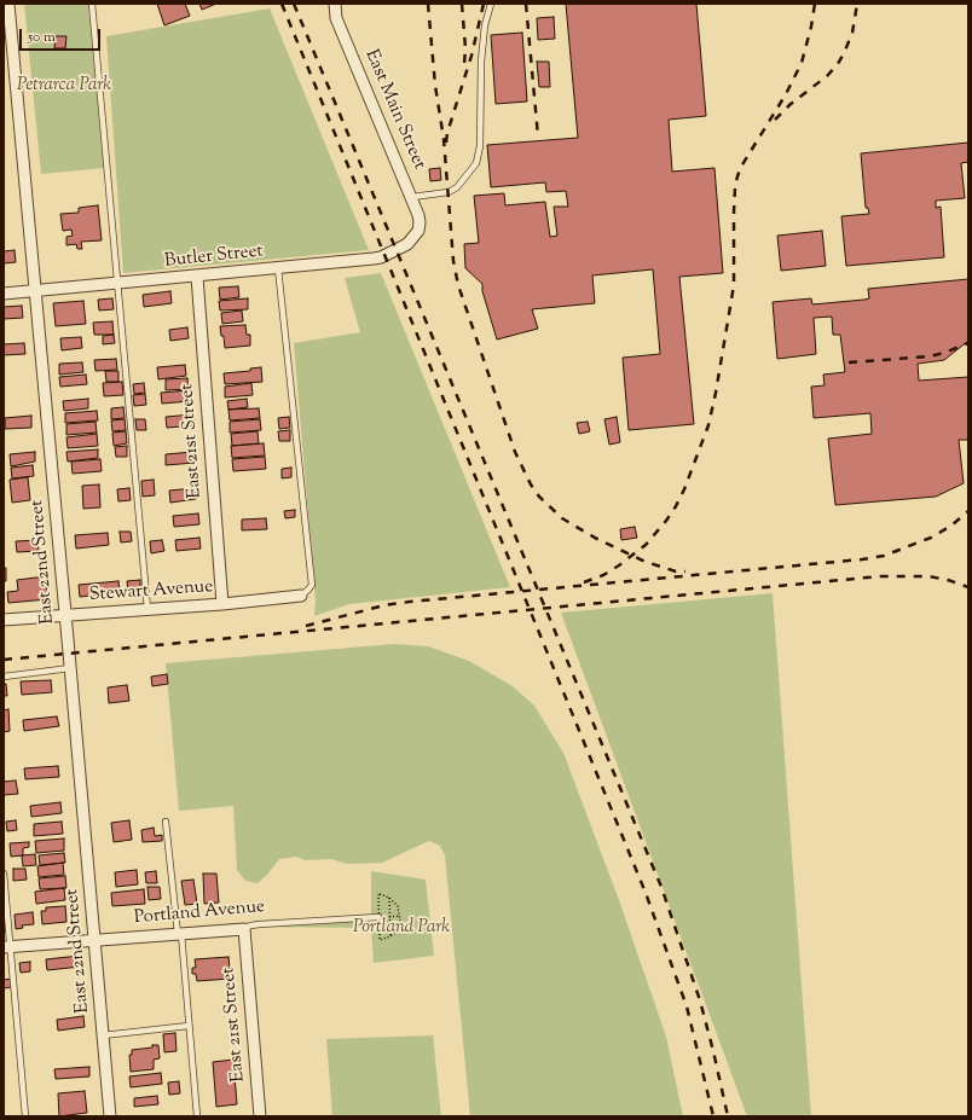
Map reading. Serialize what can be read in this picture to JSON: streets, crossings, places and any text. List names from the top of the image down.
{
  "streets": {
    "street": [
      "East Main Street",
      "Butler Street",
      "East 21st Street",
      "East 22nd Street",
      "Stewart Avenue",
      "Portland Avenue"
    ]
  },
  "crossings": [
    ["East Main Street", "Butler Street"],
    ["Butler Street", "East 21st Street"],
    ["Butler Street", "East 22nd Street"],
    ["East 21st Street", "Stewart Avenue"],
    ["East 21st Street", "Portland Avenue"],
    ["East 22nd Street", "Stewart Avenue"],
    ["East 22nd Street", "Portland Avenue"]
  ],
  "parks": ["Petrarca Park", "Portland Park"],
  "scale_bar": "50 m"
}
